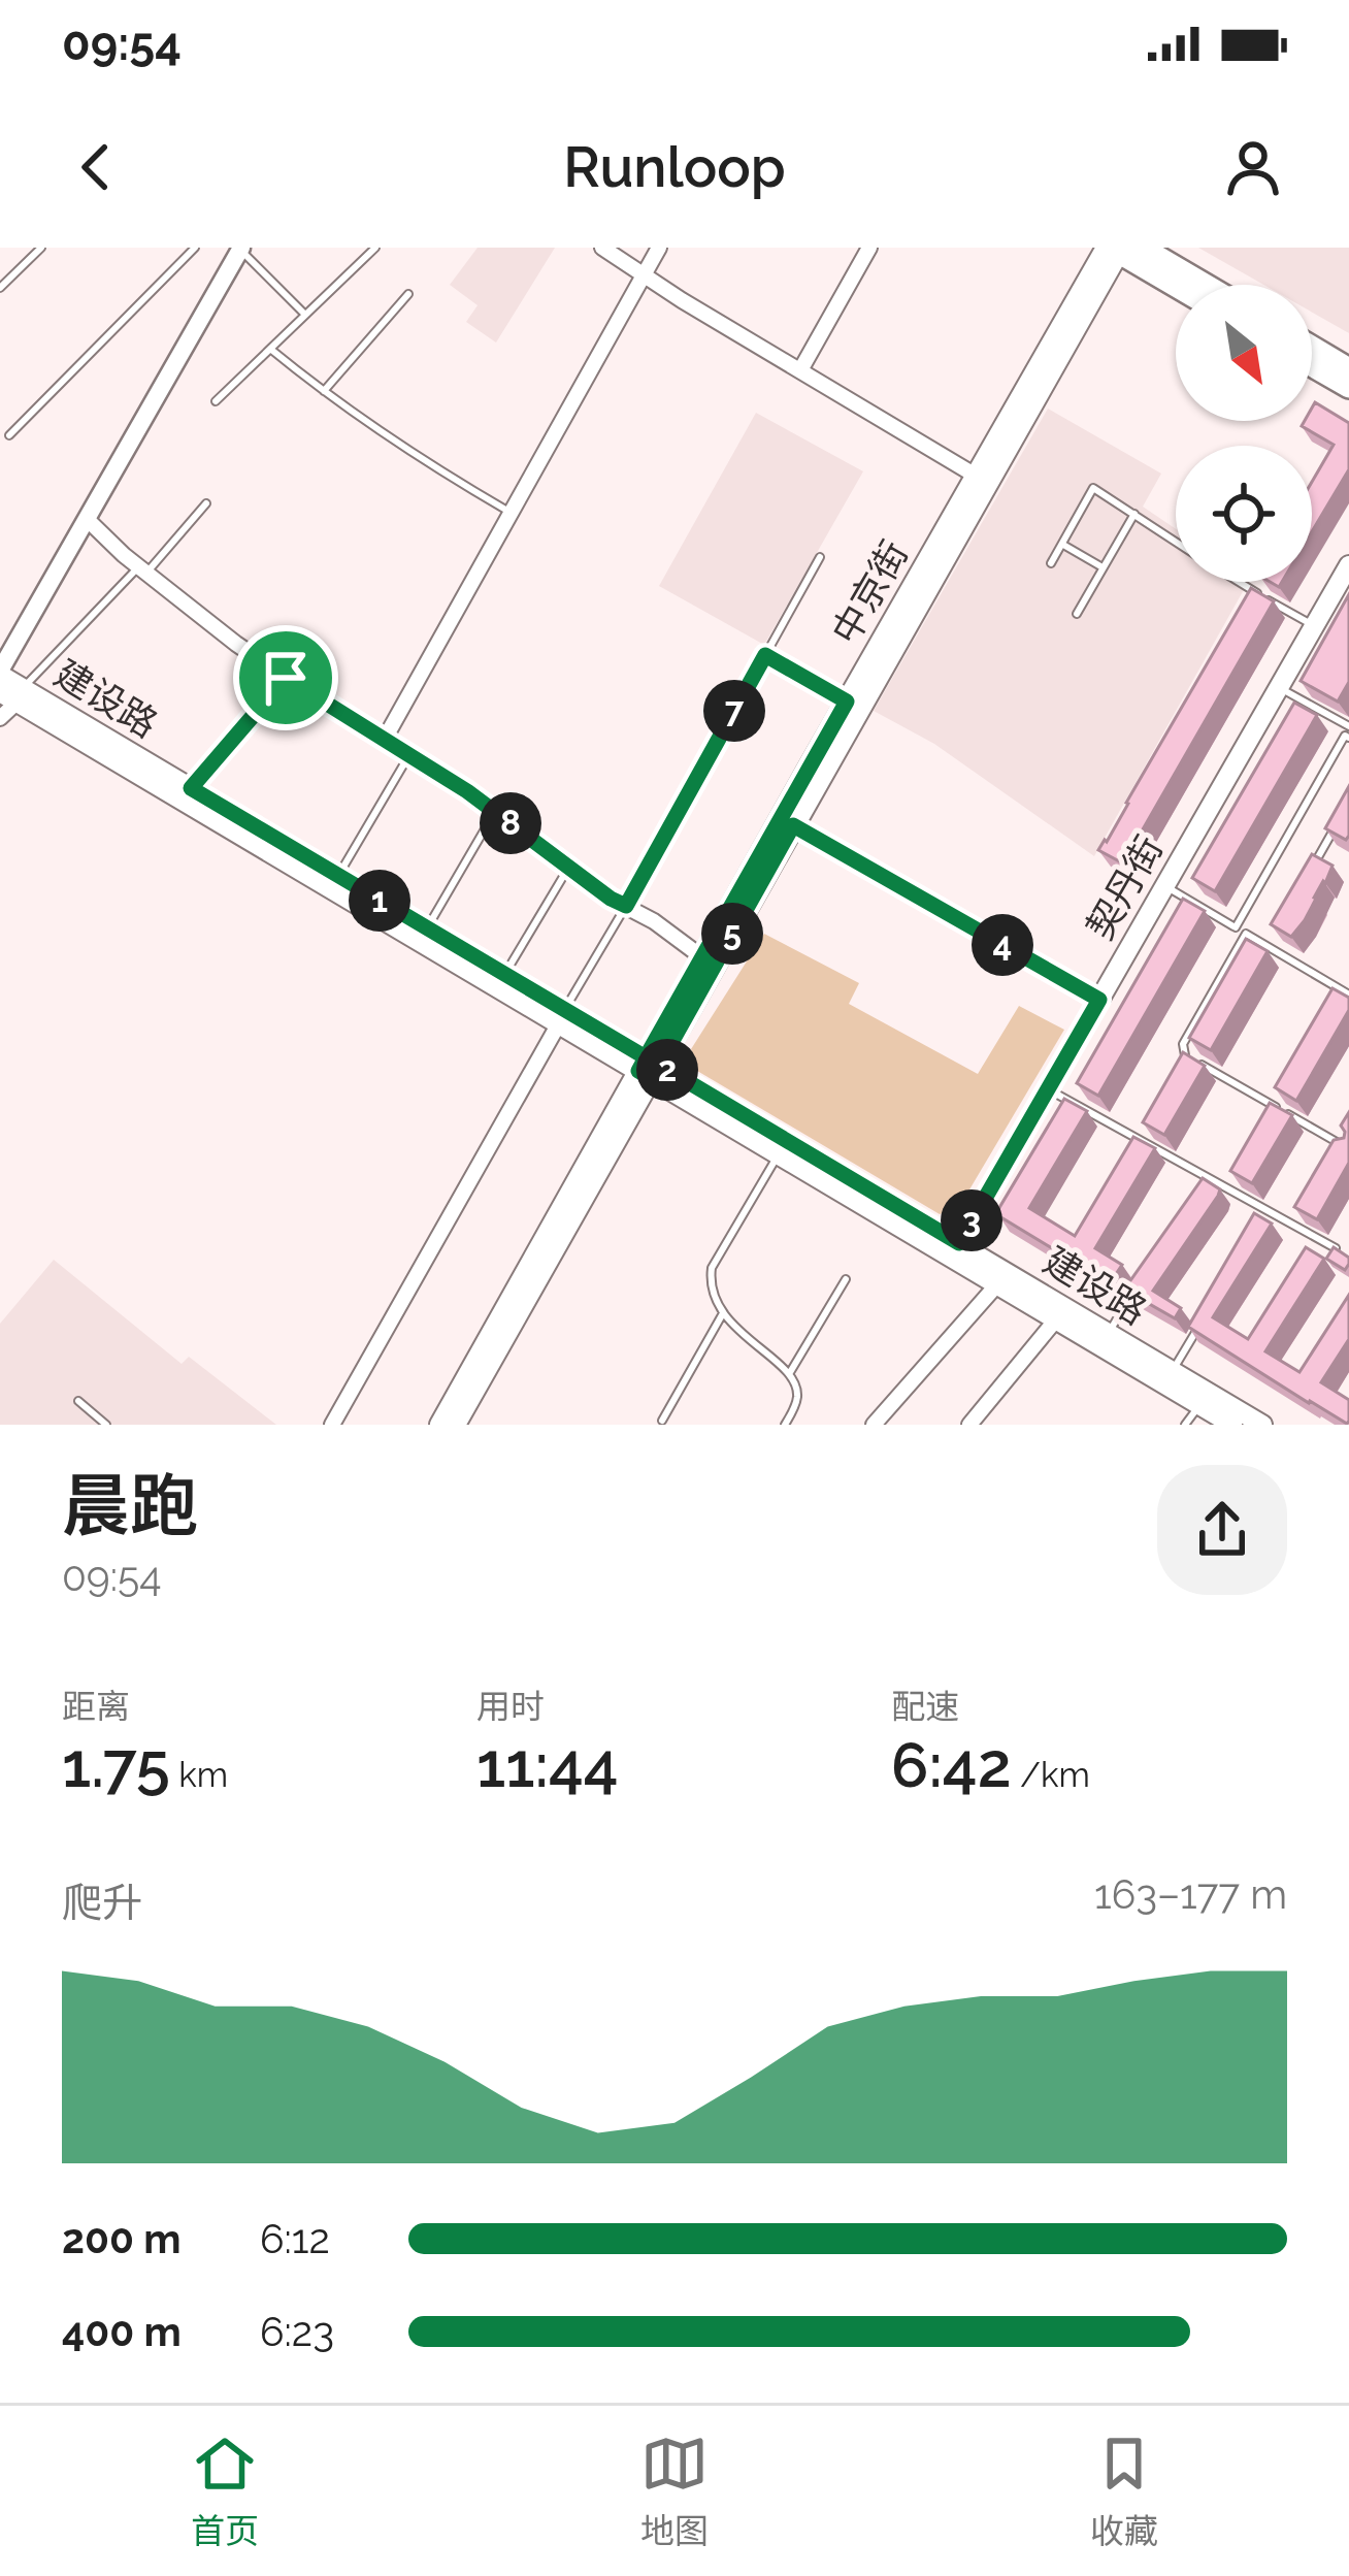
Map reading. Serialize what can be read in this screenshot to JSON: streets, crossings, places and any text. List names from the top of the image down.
{
  "streets": {
    "main road": ["中京街", "建设路", "契丹街"]
  },
  "crossings": [
    ["中京街", "建设路"],
    ["建设路", "契丹街"]
  ],
  "north": "bottom right",
  "page": {
    "status": "09:54",
    "header": "Runloop",
    "pins": [
      "7",
      "8",
      "1",
      "5",
      "4",
      "2",
      "3"
    ],
    "heading": ["晨跑", "09:54"],
    "stats": [
      ["距离", "1.75 km"],
      ["用时", "11:44"],
      ["配速", "6:42 /km"]
    ],
    "chart": ["爬升", "163–177 m"],
    "list": [
      {
        "name": "200 m",
        "note": "6:12"
      },
      {
        "name": "400 m",
        "note": "6:23"
      }
    ],
    "tabs": ["首页", "地图", "收藏"]
  }
}
